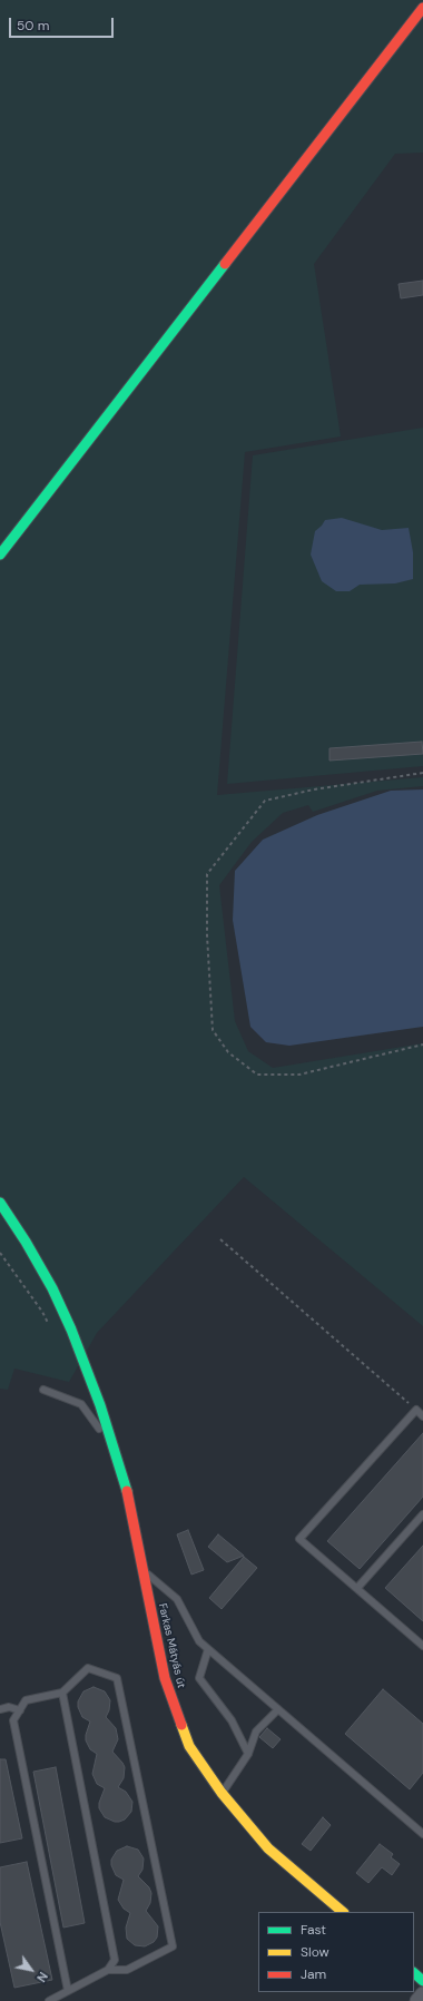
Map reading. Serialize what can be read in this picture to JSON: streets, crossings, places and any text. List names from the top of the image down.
{
  "streets": {
    "street": ["Farkas Mátyás út"]
  },
  "legend": ["Fast", "Slow", "Jam"],
  "scale_bar": "50 m",
  "north": "bottom right"
}
